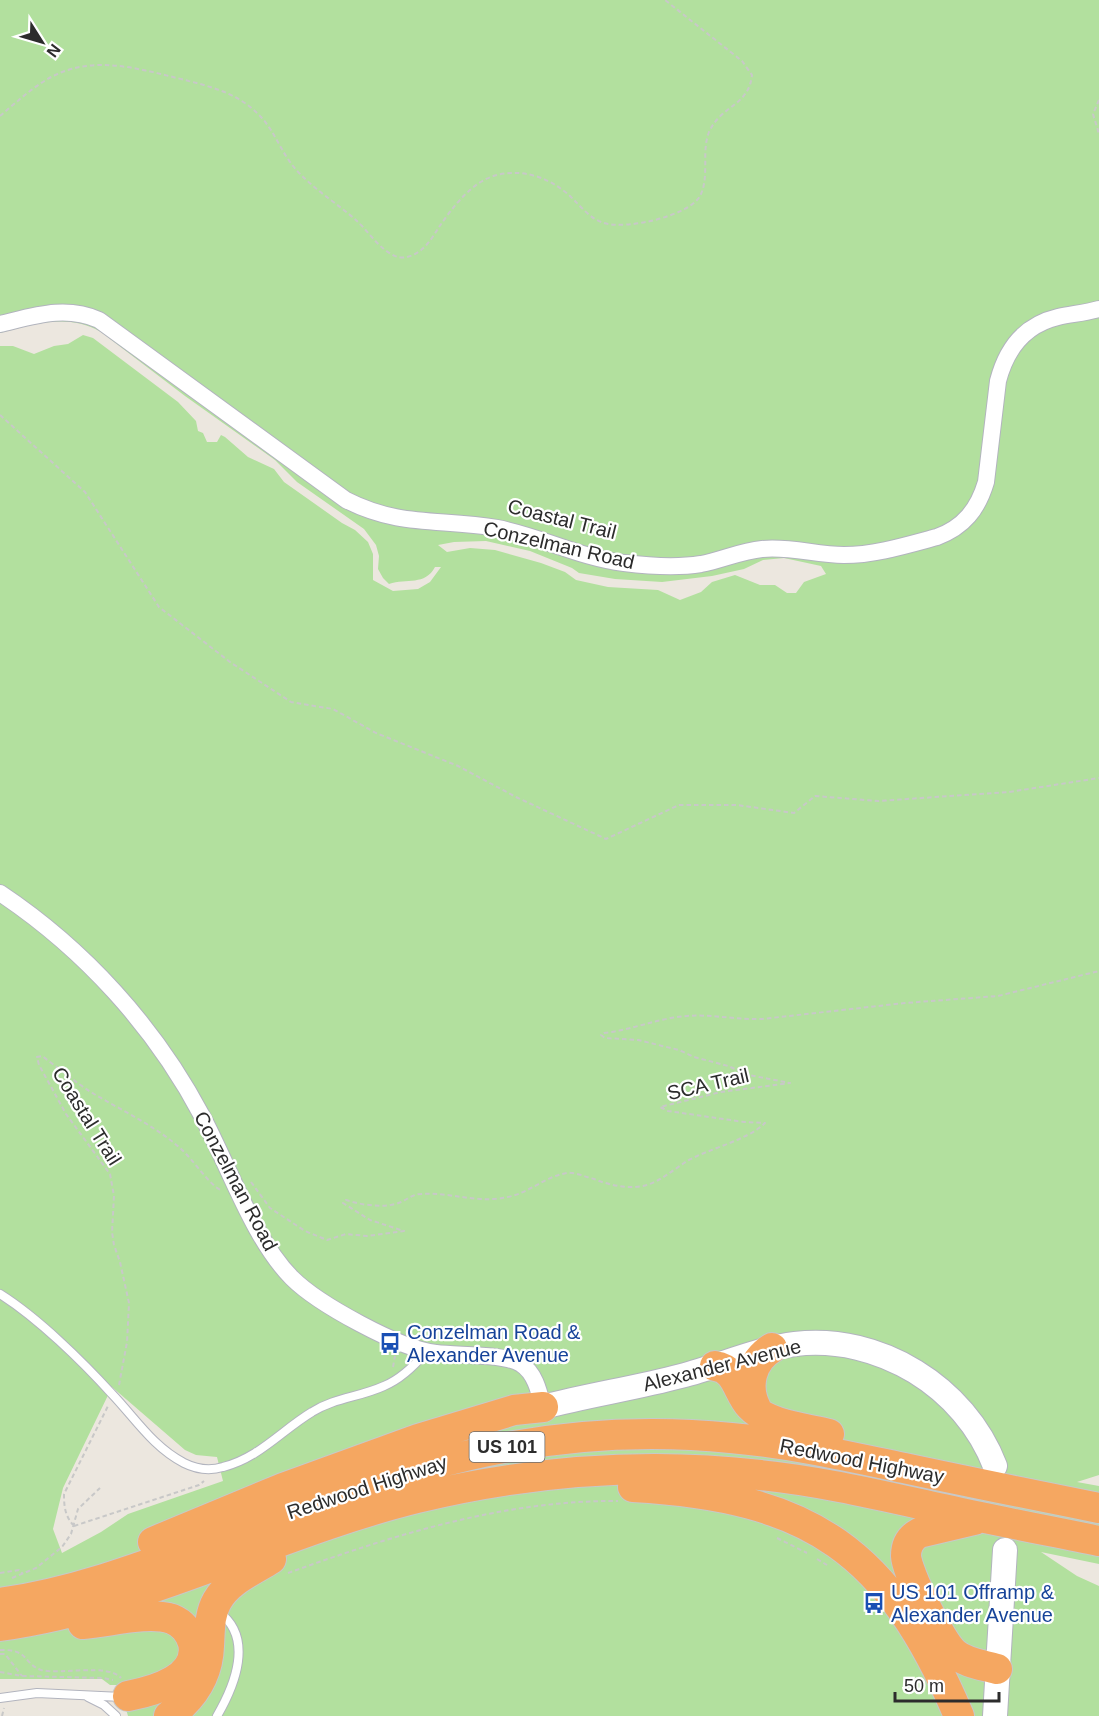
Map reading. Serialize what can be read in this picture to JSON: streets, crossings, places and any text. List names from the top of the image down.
{
  "streets": {
    "highway": ["US 101", "Redwood Highway"],
    "main road": ["Alexander Avenue"],
    "street": ["Conzelman Road"],
    "path": ["Coastal Trail", "SCA Trail"]
  },
  "crossings": [
    ["Coastal Trail", "Conzelman Road"],
    ["Coastal Trail", "SCA Trail"],
    ["Conzelman Road", "SCA Trail"],
    ["Conzelman Road", "Alexander Avenue"]
  ],
  "places": {
    "bus stop": ["Conzelman Road & Alexander Avenue", "US 101 Offramp & Alexander Avenue"]
  },
  "scale_bar": "50 m",
  "north": "bottom right"
}
